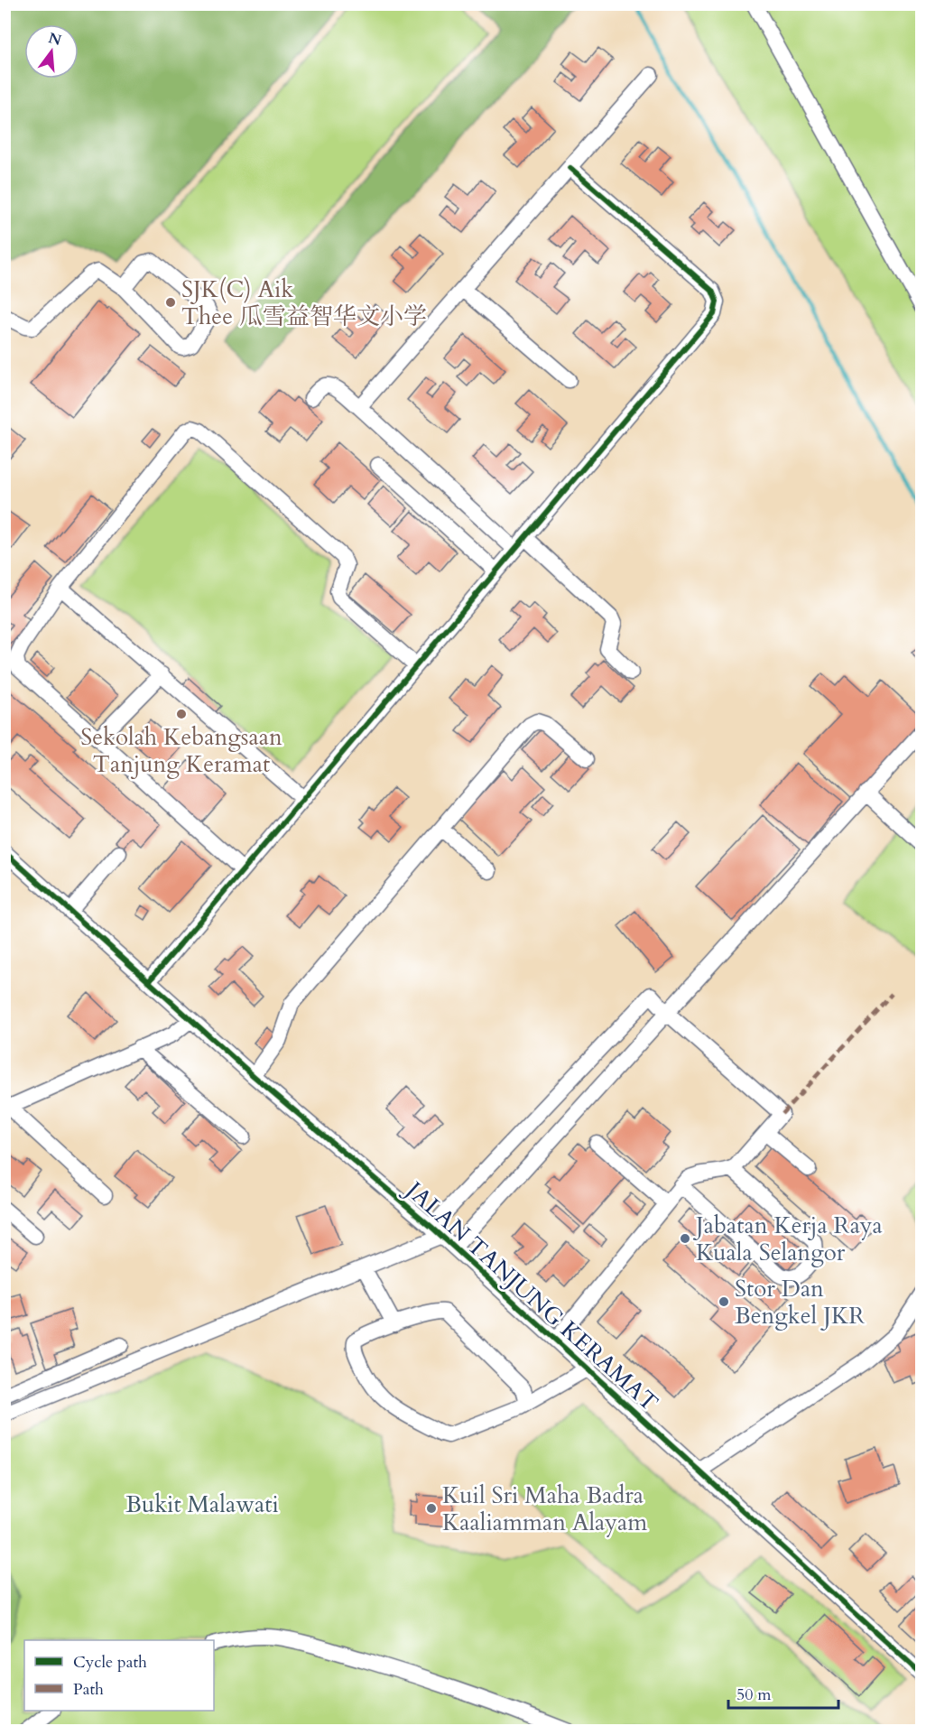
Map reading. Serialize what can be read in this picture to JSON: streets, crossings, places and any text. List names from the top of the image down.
{
  "streets": {
    "street": ["JALAN TANJUNG KERAMAT"]
  },
  "parks": ["Bukit Malawati"],
  "places": [
    "SJK(C) Aik Thee 瓜雪益智华文小学",
    "Sekolah Kebangsaan Tanjung Keramat",
    "Jabatan Kerja Raya Kuala Selangor",
    "Stor Dan Bengkel JKR",
    "Kuil Sri Maha Badra Kaaliamman Alayam"
  ],
  "legend": ["Cycle path", "Path"],
  "scale_bar": "50 m",
  "north": "top"
}
